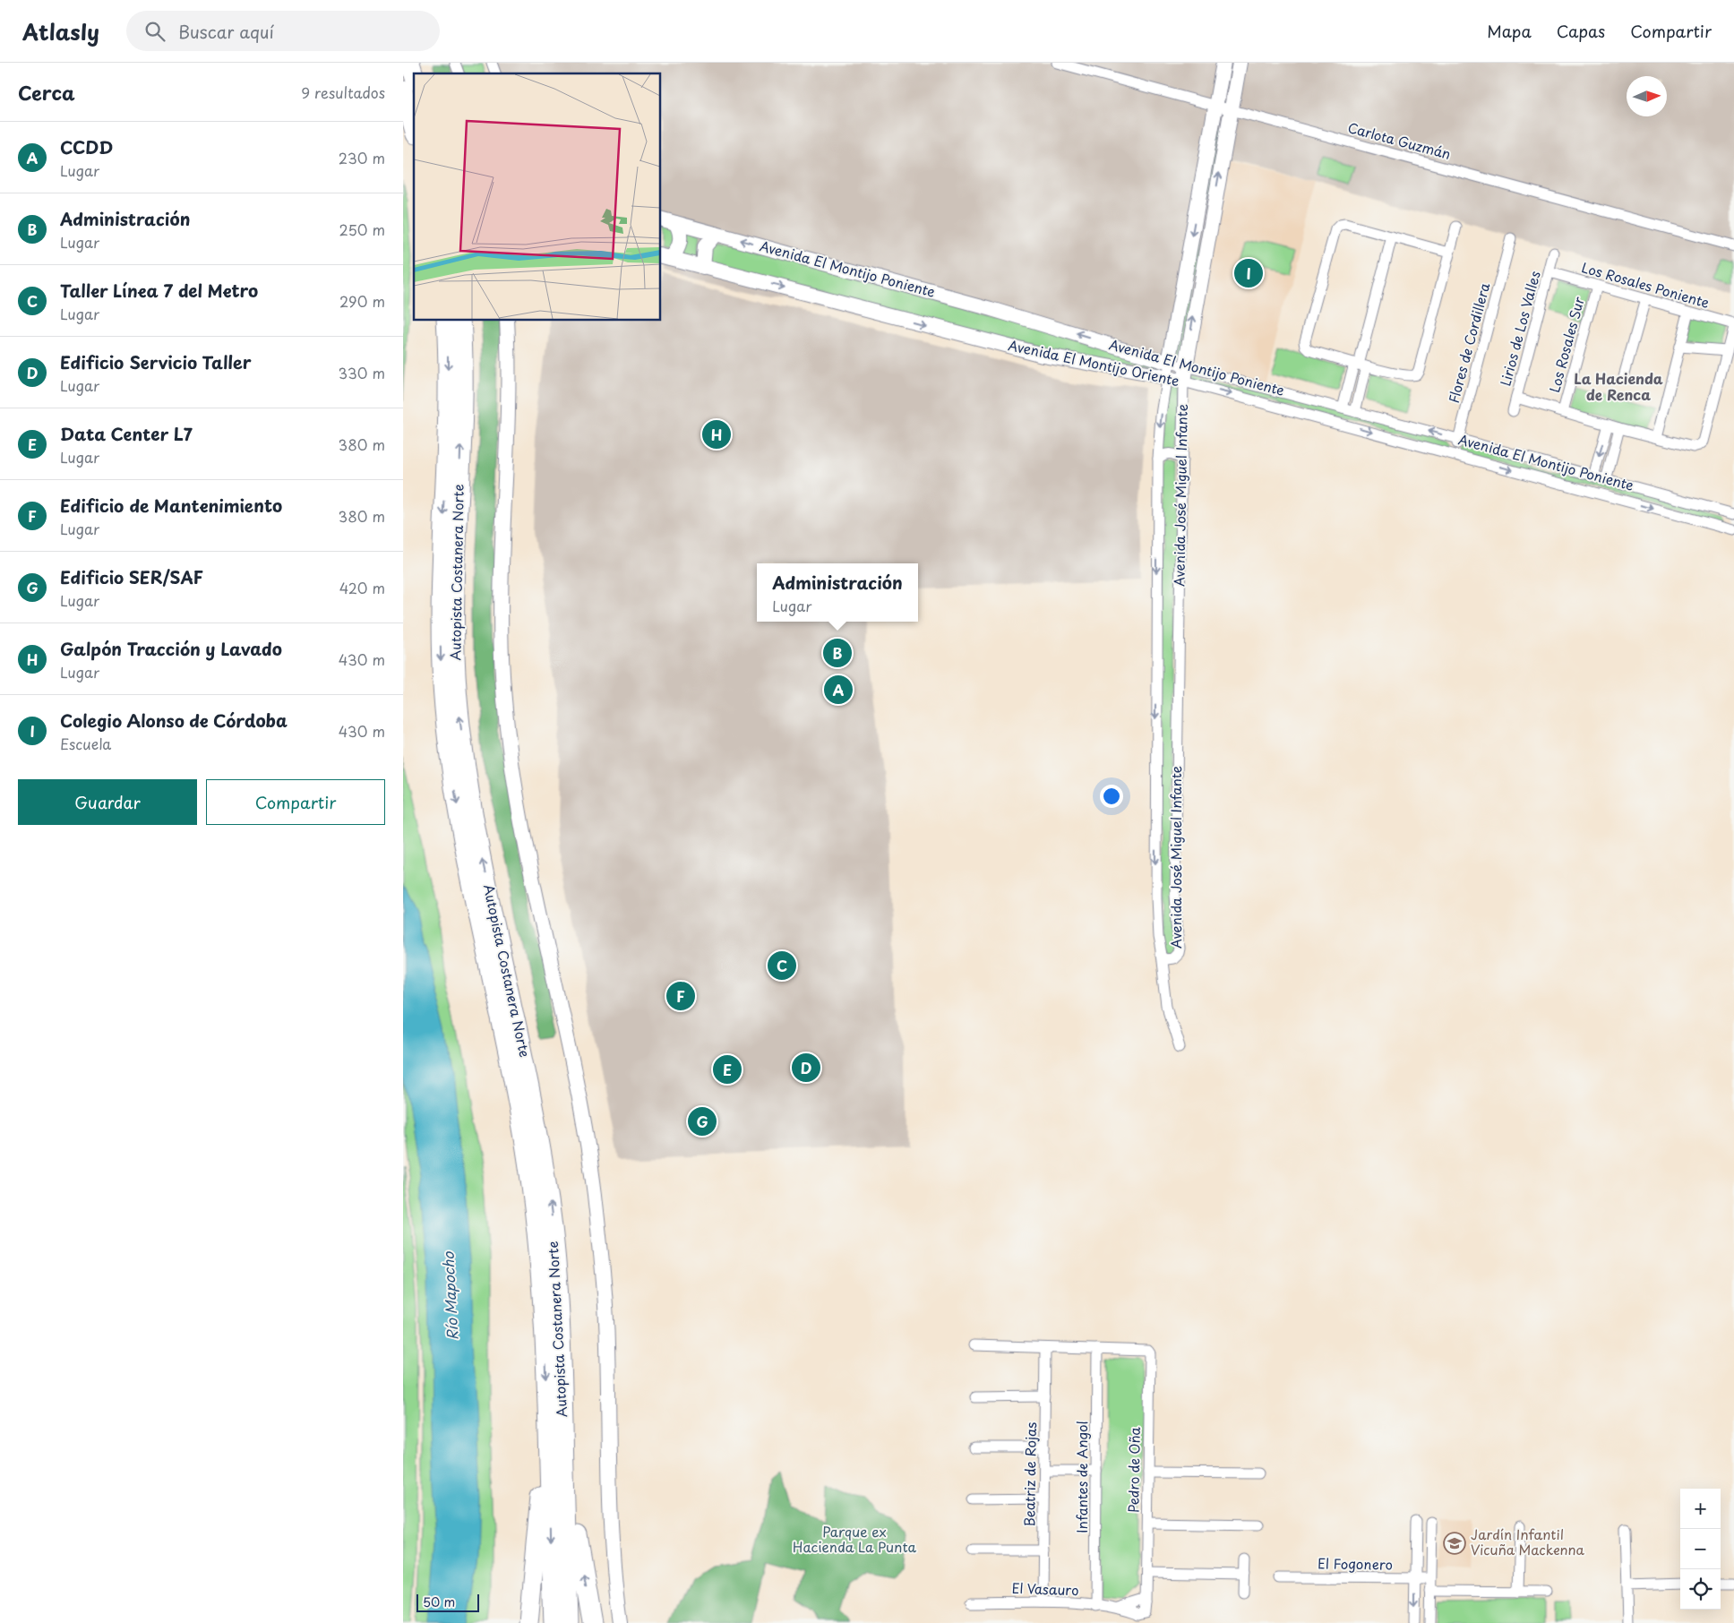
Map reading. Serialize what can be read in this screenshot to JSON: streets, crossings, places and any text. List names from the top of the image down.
{
  "streets": {
    "highway": ["Autopista Costanera Norte"],
    "street": [
      "Carlota Guzmán",
      "Avenida El Montijo Poniente",
      "Los Rosales Poniente",
      "Lirios de Los Valles",
      "Flores de Cordillera",
      "Los Rosales Sur",
      "Avenida El Montijo Oriente",
      "Avenida José Miguel Infante",
      "Pedro de Oña",
      "Beatriz de Rojas",
      "Infantes de Angol",
      "El Fogonero",
      "El Vasauro"
    ]
  },
  "crossings": [
    ["Carlota Guzmán", "Avenida José Miguel Infante"],
    ["Avenida El Montijo Poniente", "Flores de Cordillera"],
    ["Avenida El Montijo Poniente", "Avenida José Miguel Infante"],
    ["Los Rosales Poniente", "Lirios de Los Valles"],
    ["Los Rosales Poniente", "Los Rosales Sur"],
    ["Flores de Cordillera", "Avenida El Montijo Oriente"],
    ["Avenida El Montijo Oriente", "Avenida José Miguel Infante"],
    ["Pedro de Oña", "Infantes de Angol"],
    ["Pedro de Oña", "El Vasauro"],
    ["Beatriz de Rojas", "El Vasauro"],
    ["Infantes de Angol", "El Vasauro"]
  ],
  "one_way": ["Avenida El Montijo Poniente", "Avenida El Montijo Oriente"],
  "districts": ["La Hacienda de Renca"],
  "water": ["Río Mapocho"],
  "parks": ["Parque ex Hacienda La Punta"],
  "places": {
    "school or university": ["Jardín Infantil Vicuña Mackenna"]
  },
  "scale_bar": "50 m",
  "north": "right",
  "page": {
    "header": "Atlasly",
    "search": "Buscar aquí",
    "nav": ["Mapa", "Capas", "Compartir"],
    "heading": ["Cerca", "9 resultados"],
    "list": [
      {
        "mark": "A",
        "name": "CCDD",
        "note": "Lugar",
        "value": "230 m"
      },
      {
        "mark": "B",
        "name": "Administración",
        "note": "Lugar",
        "value": "250 m"
      },
      {
        "mark": "C",
        "name": "Taller Línea 7 del Metro",
        "note": "Lugar",
        "value": "290 m"
      },
      {
        "mark": "D",
        "name": "Edificio Servicio Taller",
        "note": "Lugar",
        "value": "330 m"
      },
      {
        "mark": "E",
        "name": "Data Center L7",
        "note": "Lugar",
        "value": "380 m"
      },
      {
        "mark": "F",
        "name": "Edificio de Mantenimiento",
        "note": "Lugar",
        "value": "380 m"
      },
      {
        "mark": "G",
        "name": "Edificio SER/SAF",
        "note": "Lugar",
        "value": "420 m"
      },
      {
        "mark": "H",
        "name": "Galpón Tracción y Lavado",
        "note": "Lugar",
        "value": "430 m"
      },
      {
        "mark": "I",
        "name": "Colegio Alonso de Córdoba",
        "note": "Escuela",
        "value": "430 m"
      }
    ],
    "pins": [
      "I",
      "H",
      "B",
      "A",
      "C",
      "F",
      "D",
      "E",
      "G"
    ],
    "popup": ["Administración", "Lugar"],
    "buttons": ["Guardar", "Compartir"],
    "map_buttons": ["+", "−"],
    "scale": "50 m"
  }
}
